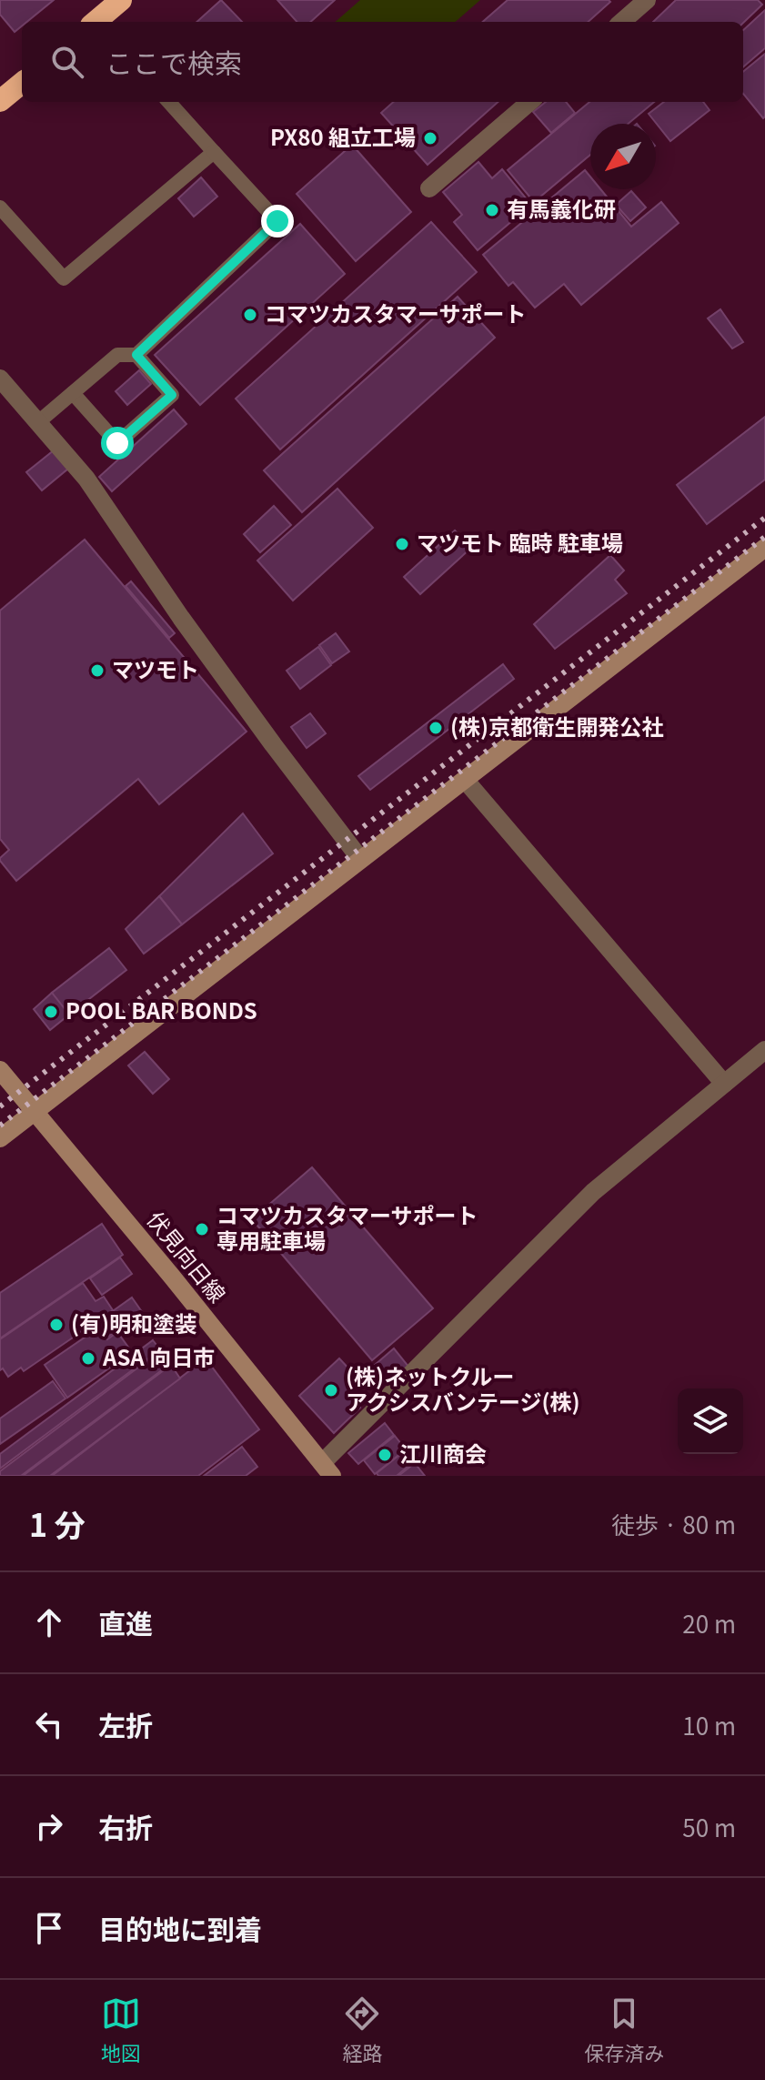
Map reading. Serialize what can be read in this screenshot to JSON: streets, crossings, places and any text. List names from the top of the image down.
{
  "streets": {
    "street": ["伏見向日線"]
  },
  "places": [
    "PX80 組立工場",
    "有馬義化研",
    "コマツカスタマーサポート",
    "マツモト 臨時 駐車場",
    "マツモト",
    "(株)京都衛生開発公社",
    "POOL BAR BONDS",
    "コマツカスタマーサポート 専用駐車場",
    "(有)明和塗装",
    "ASA 向日市",
    "(株)ネットクルー アクシスバンテージ(株)",
    "江川商会"
  ],
  "north": "bottom left",
  "page": {
    "search": "ここで検索",
    "heading": ["1 分", "徒歩 · 80 m"],
    "list": [
      ["直進", "20 m"],
      ["左折", "10 m"],
      ["右折", "50 m"],
      "目的地に到着"
    ],
    "nav": ["地図", "経路", "保存済み"]
  }
}
